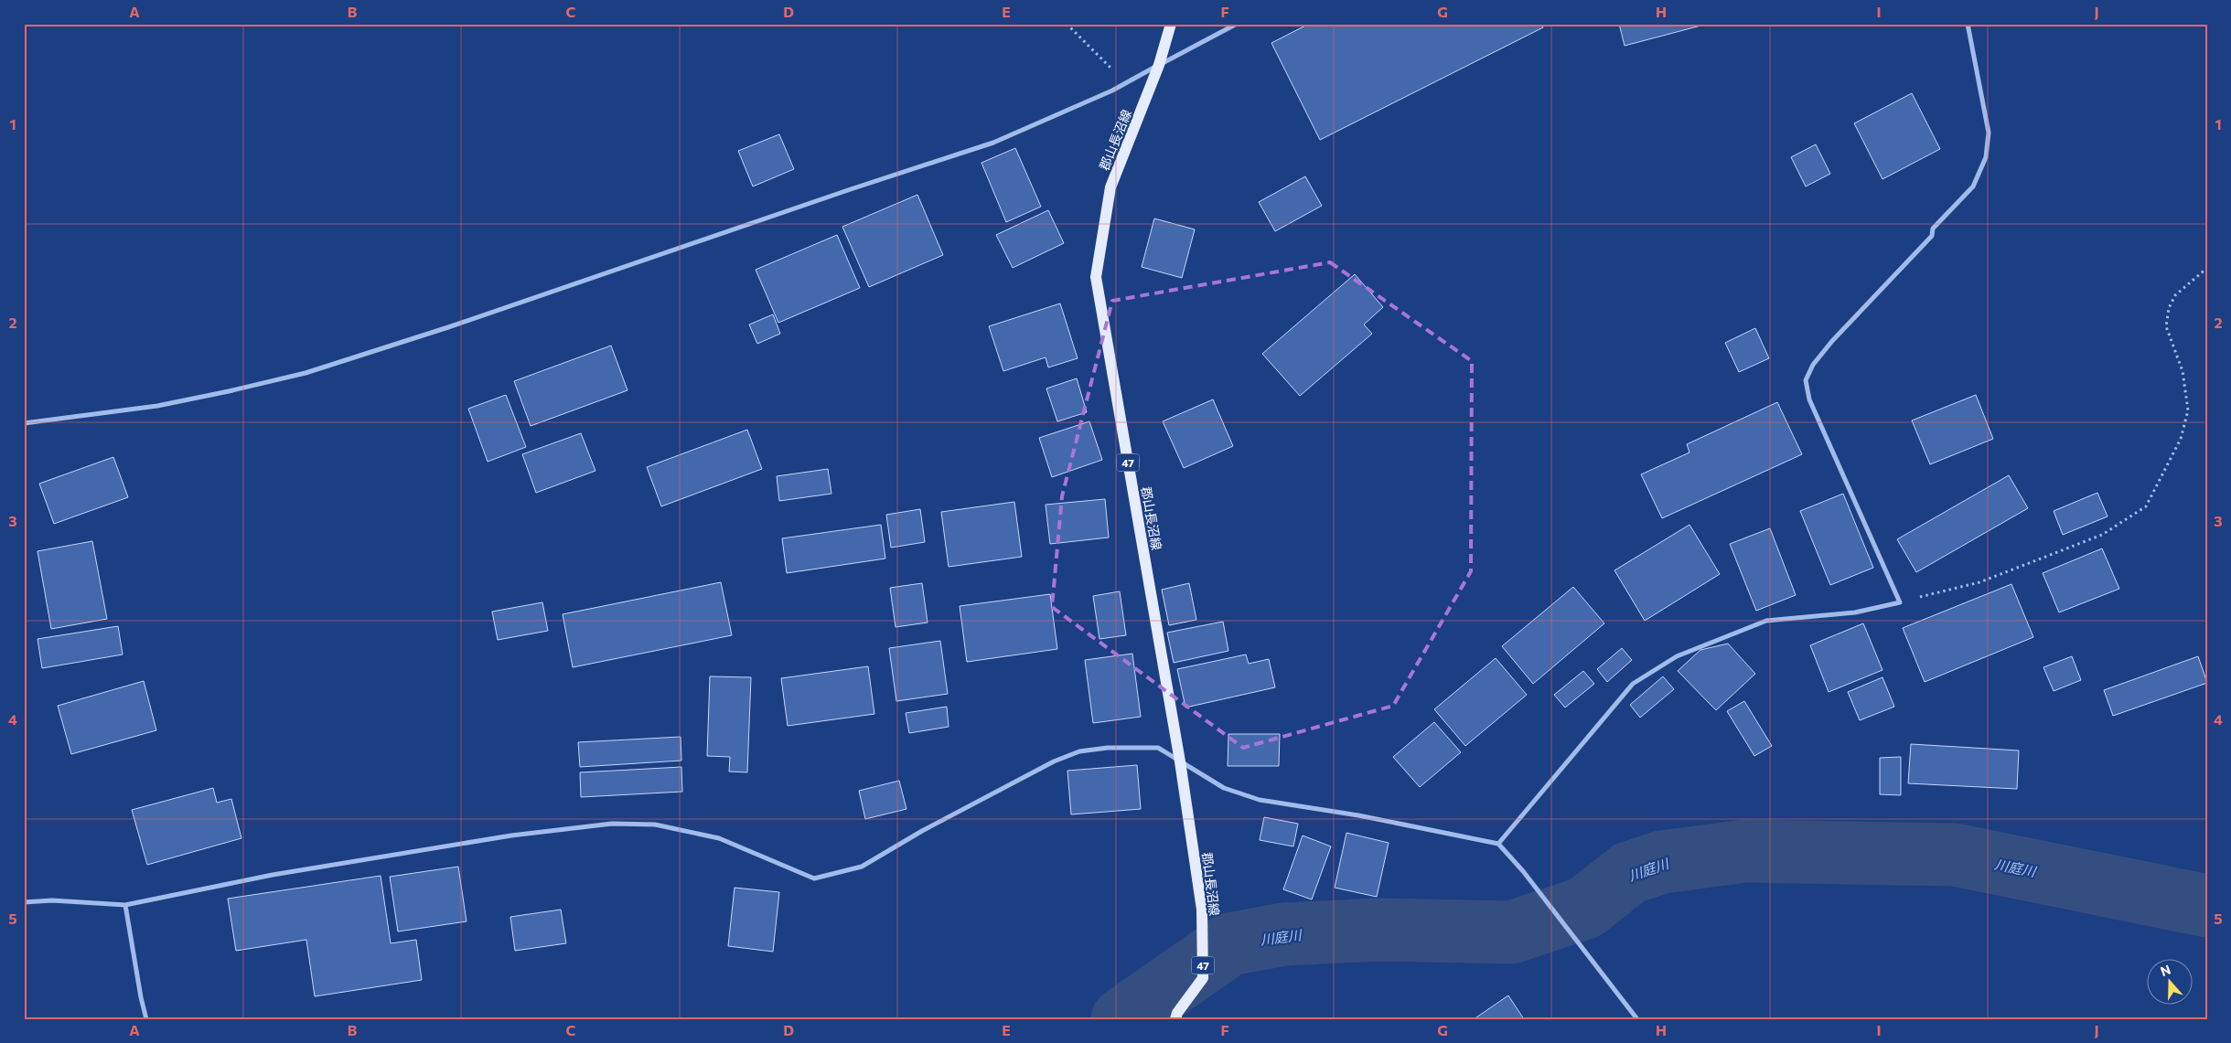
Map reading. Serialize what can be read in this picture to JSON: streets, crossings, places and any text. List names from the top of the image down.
{
  "streets": {
    "main road": ["郡山長沼線", "47"]
  },
  "water": ["川庭川"],
  "north": "top",
  "grid": {
    "columns": [
      "A",
      "B",
      "C",
      "D",
      "E",
      "F",
      "G",
      "H",
      "I",
      "J"
    ],
    "rows": [
      "1",
      "2",
      "3",
      "4",
      "5"
    ]
  }
}
